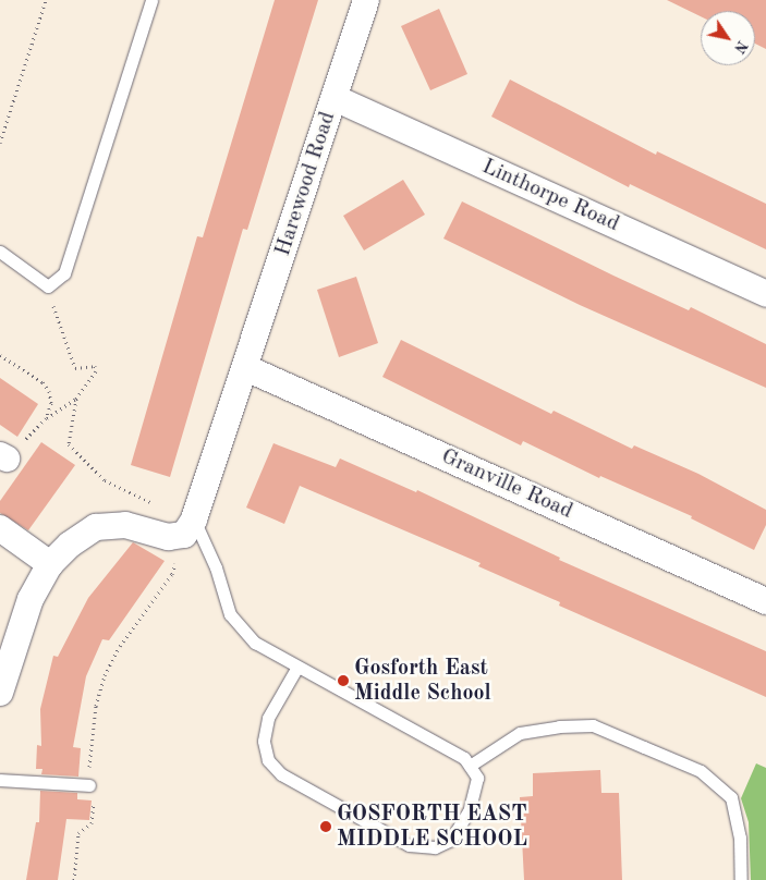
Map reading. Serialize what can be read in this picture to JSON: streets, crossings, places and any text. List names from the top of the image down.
{
  "streets": {
    "street": ["Harewood Road", "Linthorpe Road", "Granville Road"]
  },
  "crossings": [
    ["Harewood Road", "Linthorpe Road"],
    ["Harewood Road", "Granville Road"]
  ],
  "places": ["Gosforth East Middle School", "GOSFORTH EAST MIDDLE SCHOOL"],
  "north": "bottom right"
}
